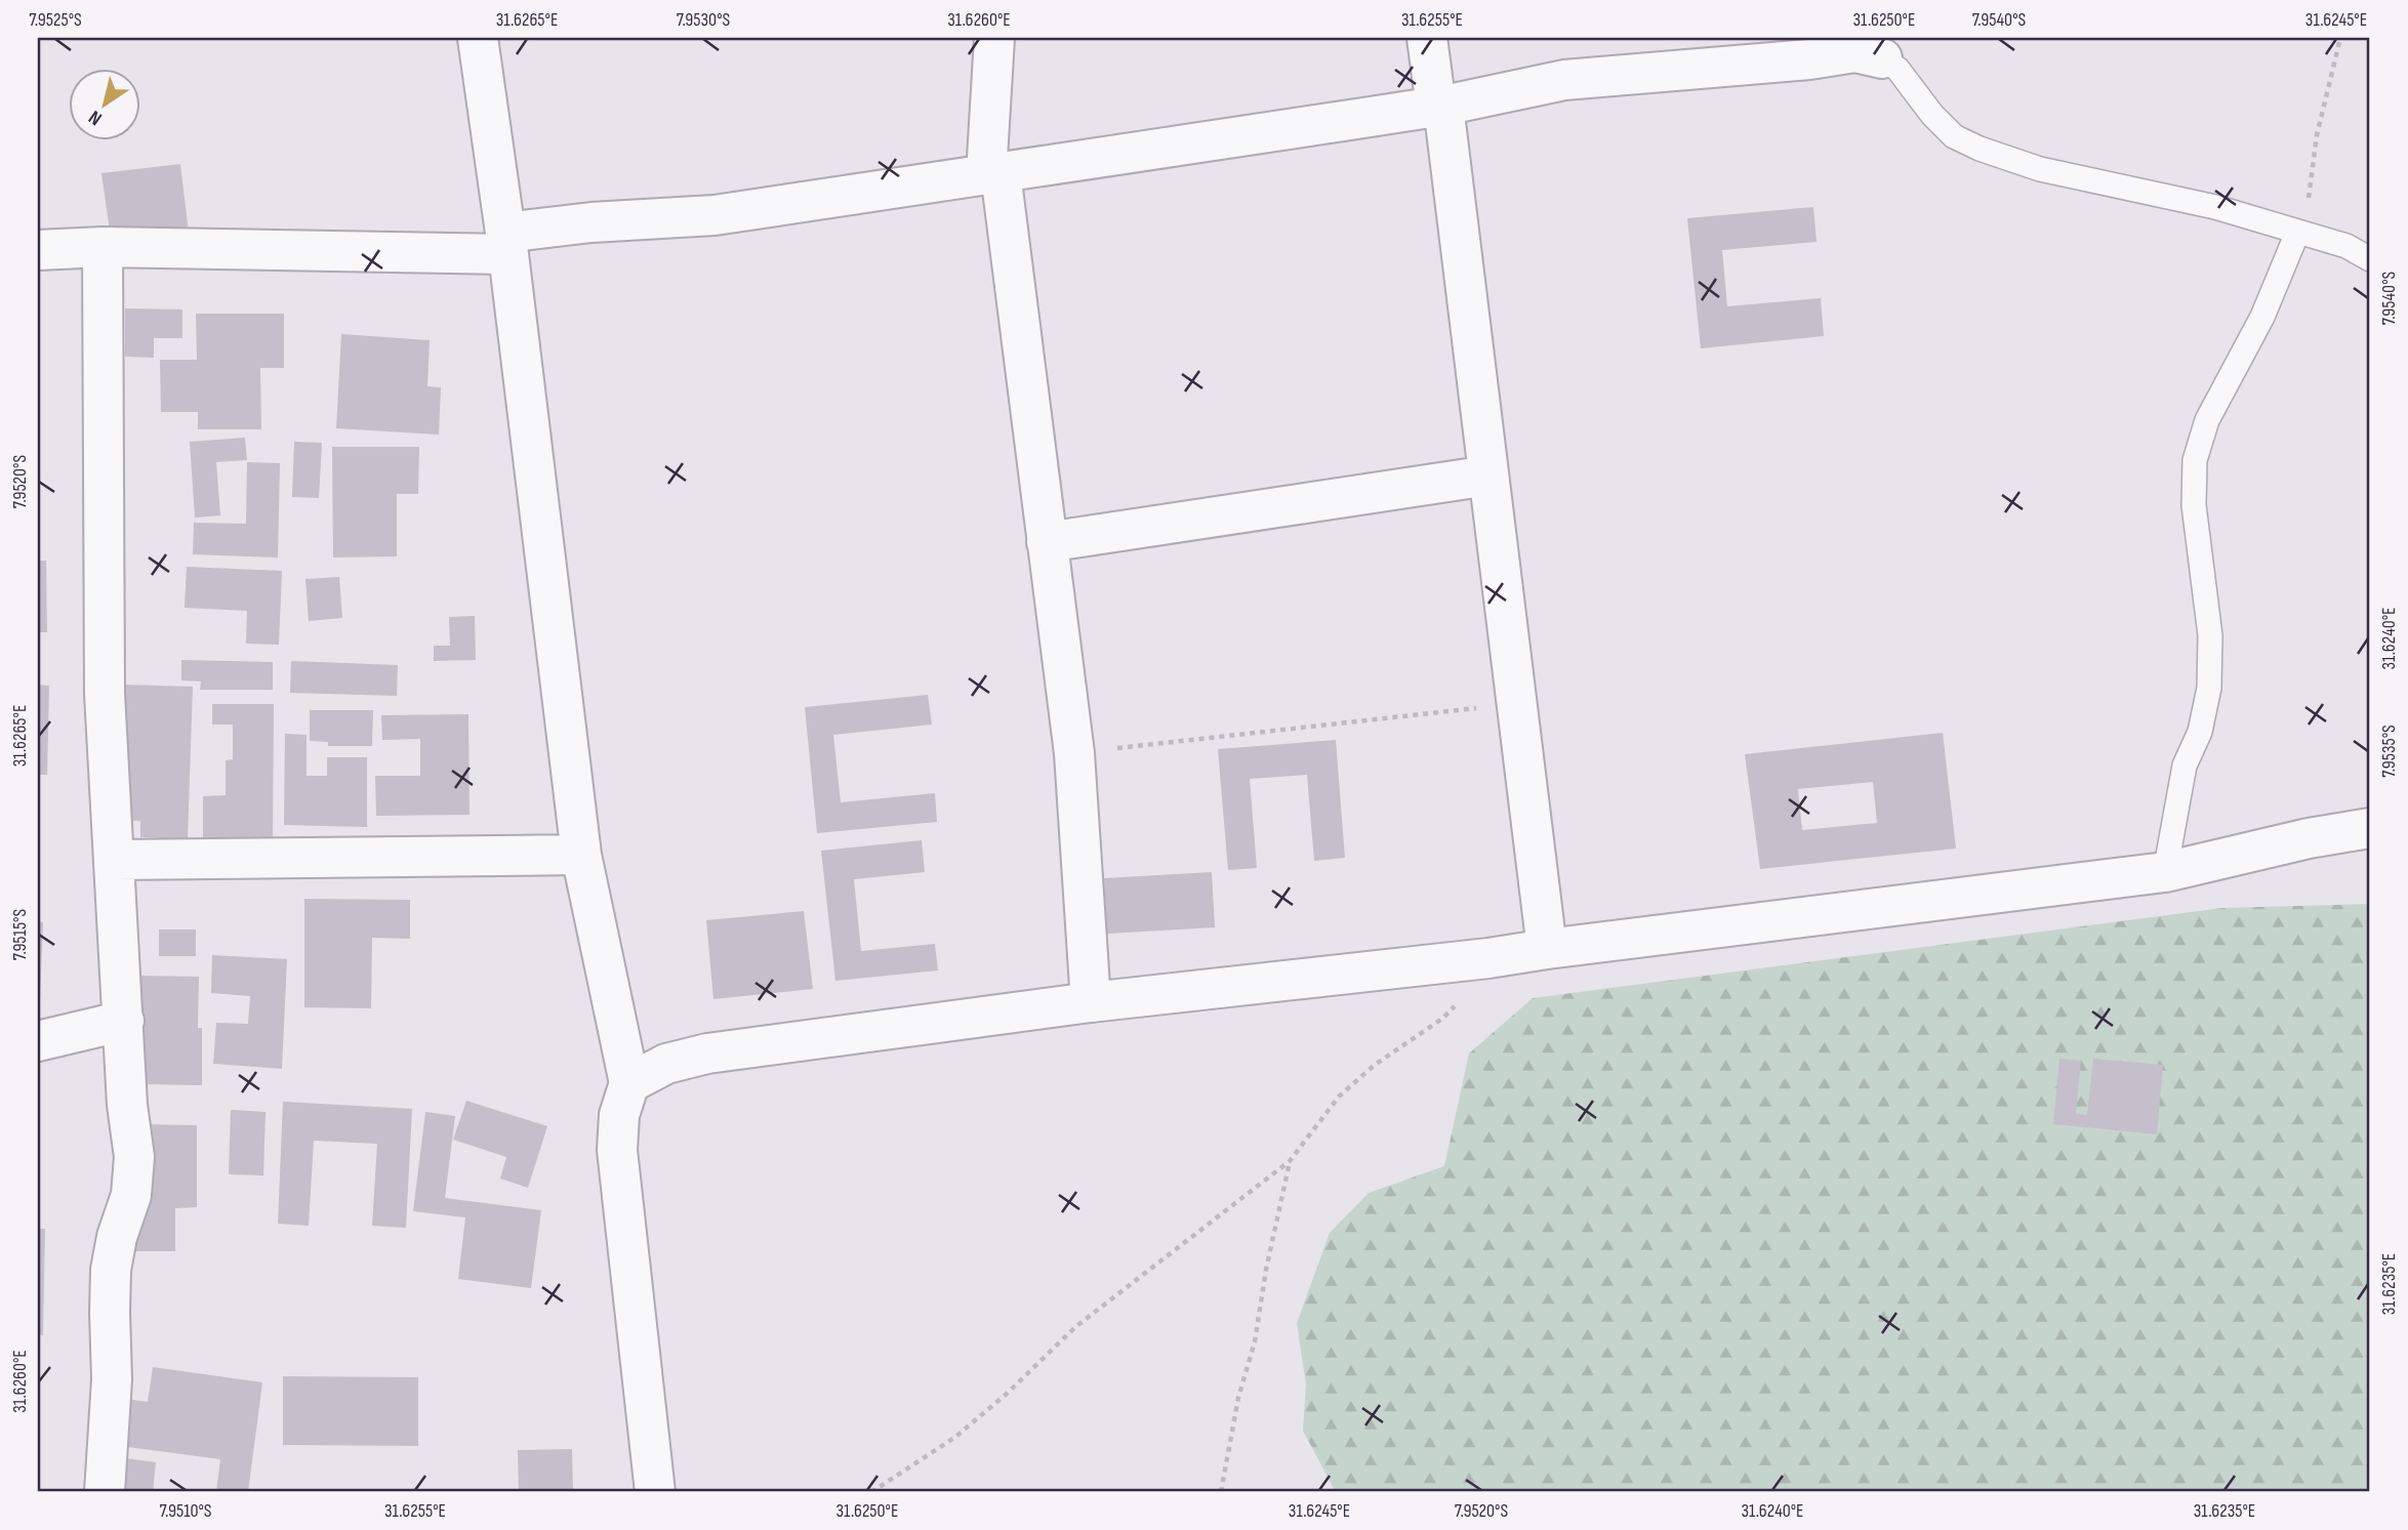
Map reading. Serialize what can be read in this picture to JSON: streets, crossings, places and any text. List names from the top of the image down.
{
  "north": "bottom left",
  "coordinates": [
    "7.9525°S",
    "31.6265°E",
    "7.9530°S",
    "31.6260°E",
    "31.6255°E",
    "31.6250°E",
    "7.9540°S",
    "31.6245°E",
    "7.9520°S",
    "31.6240°E",
    "7.9535°S",
    "7.9515°S",
    "31.6235°E",
    "7.9510°S"
  ]
}
